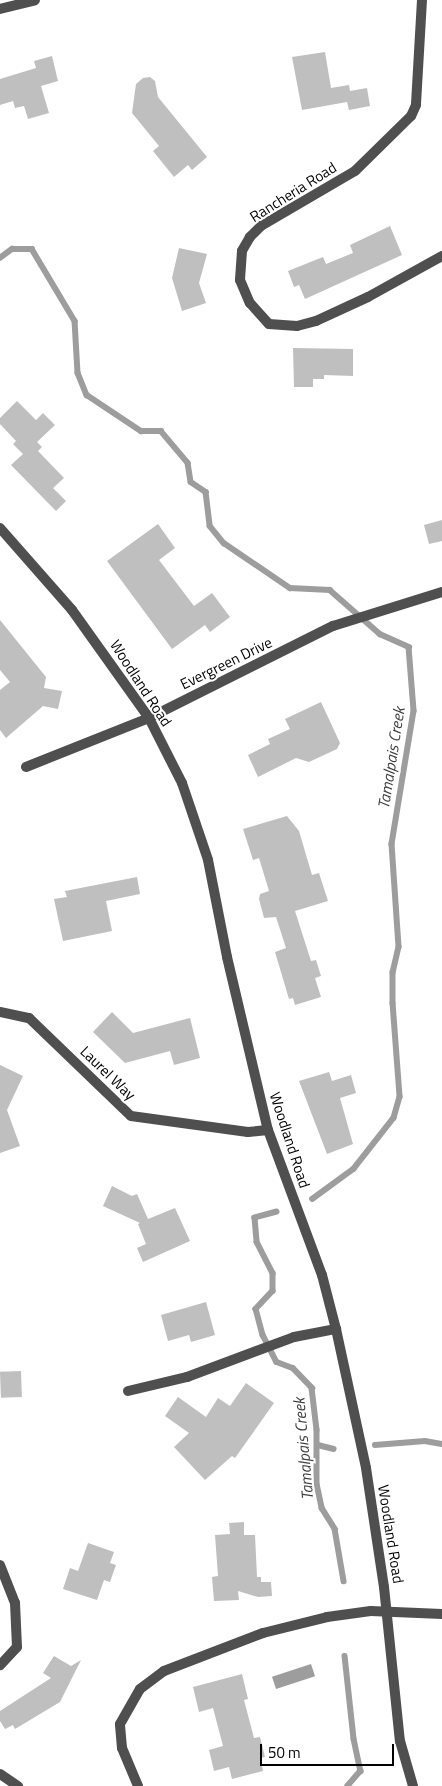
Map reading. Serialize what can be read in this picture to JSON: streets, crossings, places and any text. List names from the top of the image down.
{
  "streets": {
    "street": [
      "Rancheria Road",
      "Evergreen Drive",
      "Woodland Road",
      "Laurel Way"
    ]
  },
  "crossings": [
    ["Evergreen Drive", "Woodland Road"],
    ["Woodland Road", "Laurel Way"]
  ],
  "water": ["Tamalpais Creek"],
  "scale_bar": "50 m"
}
